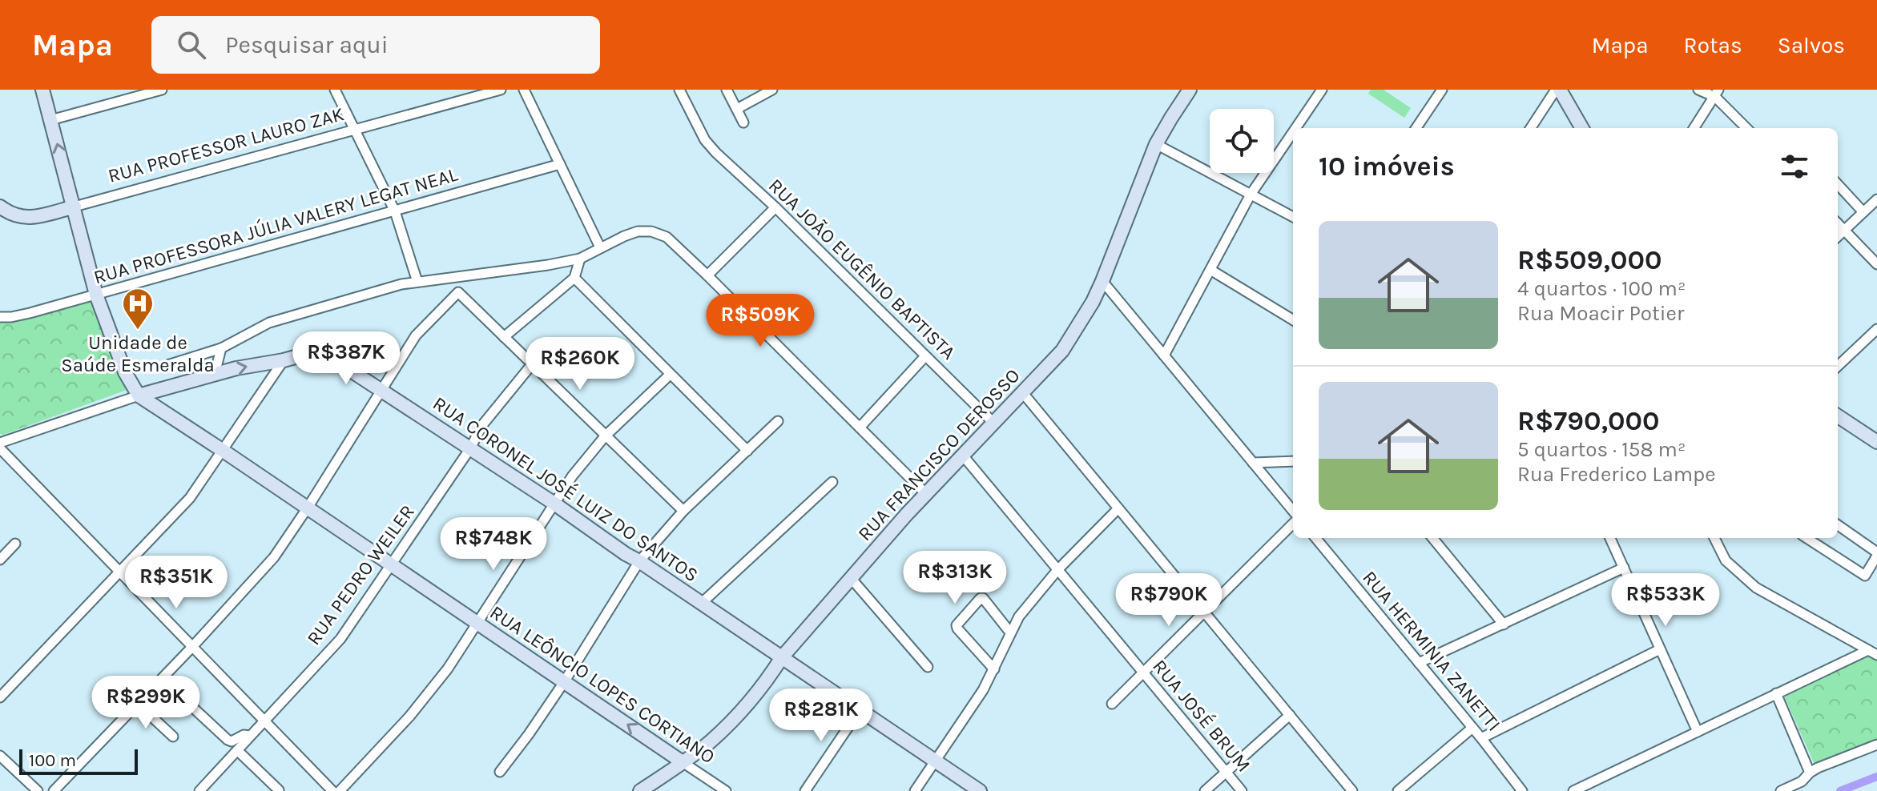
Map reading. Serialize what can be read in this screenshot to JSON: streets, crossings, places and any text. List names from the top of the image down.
{
  "streets": {
    "street": [
      "RUA PROFESSOR LAURO ZAK",
      "RUA PROFESSORA JÚLIA VALERY LEGAT NEAL",
      "RUA JOÃO EUGÊNIO BAPTISTA",
      "RUA FRANCISCO DEROSSO",
      "RUA CORONEL JOSÉ LUIZ DO SANTOS",
      "RUA PEDRO WEILER",
      "RUA HERMINIA ZANETTI",
      "RUA LEÔNCIO LOPES CORTIANO",
      "RUA JOSÉ BRUM"
    ]
  },
  "crossings": [
    ["RUA JOÃO EUGÊNIO BAPTISTA", "RUA FRANCISCO DEROSSO"],
    ["RUA FRANCISCO DEROSSO", "RUA CORONEL JOSÉ LUIZ DO SANTOS"],
    ["RUA FRANCISCO DEROSSO", "RUA LEÔNCIO LOPES CORTIANO"],
    ["RUA FRANCISCO DEROSSO", "RUA JOSÉ BRUM"],
    ["RUA CORONEL JOSÉ LUIZ DO SANTOS", "RUA PEDRO WEILER"],
    ["RUA PEDRO WEILER", "RUA LEÔNCIO LOPES CORTIANO"]
  ],
  "places": {
    "hospital": ["Unidade de Saúde Esmeralda"]
  },
  "scale_bar": "100 m",
  "page": {
    "header": "Mapa",
    "search": "Pesquisar aqui",
    "nav": ["Mapa", "Rotas", "Salvos"],
    "heading": "10 imóveis",
    "list": [
      {
        "name": "R$509,000",
        "note": "4 quartos · 100 m² · Rua Moacir Potier"
      },
      {
        "name": "R$790,000",
        "note": "5 quartos · 158 m² · Rua Frederico Lampe"
      }
    ],
    "price": [
      "R$509K",
      "R$387K",
      "R$260K",
      "R$748K",
      "R$313K",
      "R$351K",
      "R$790K",
      "R$533K",
      "R$299K",
      "R$281K"
    ],
    "scale": "100 m"
  }
}
